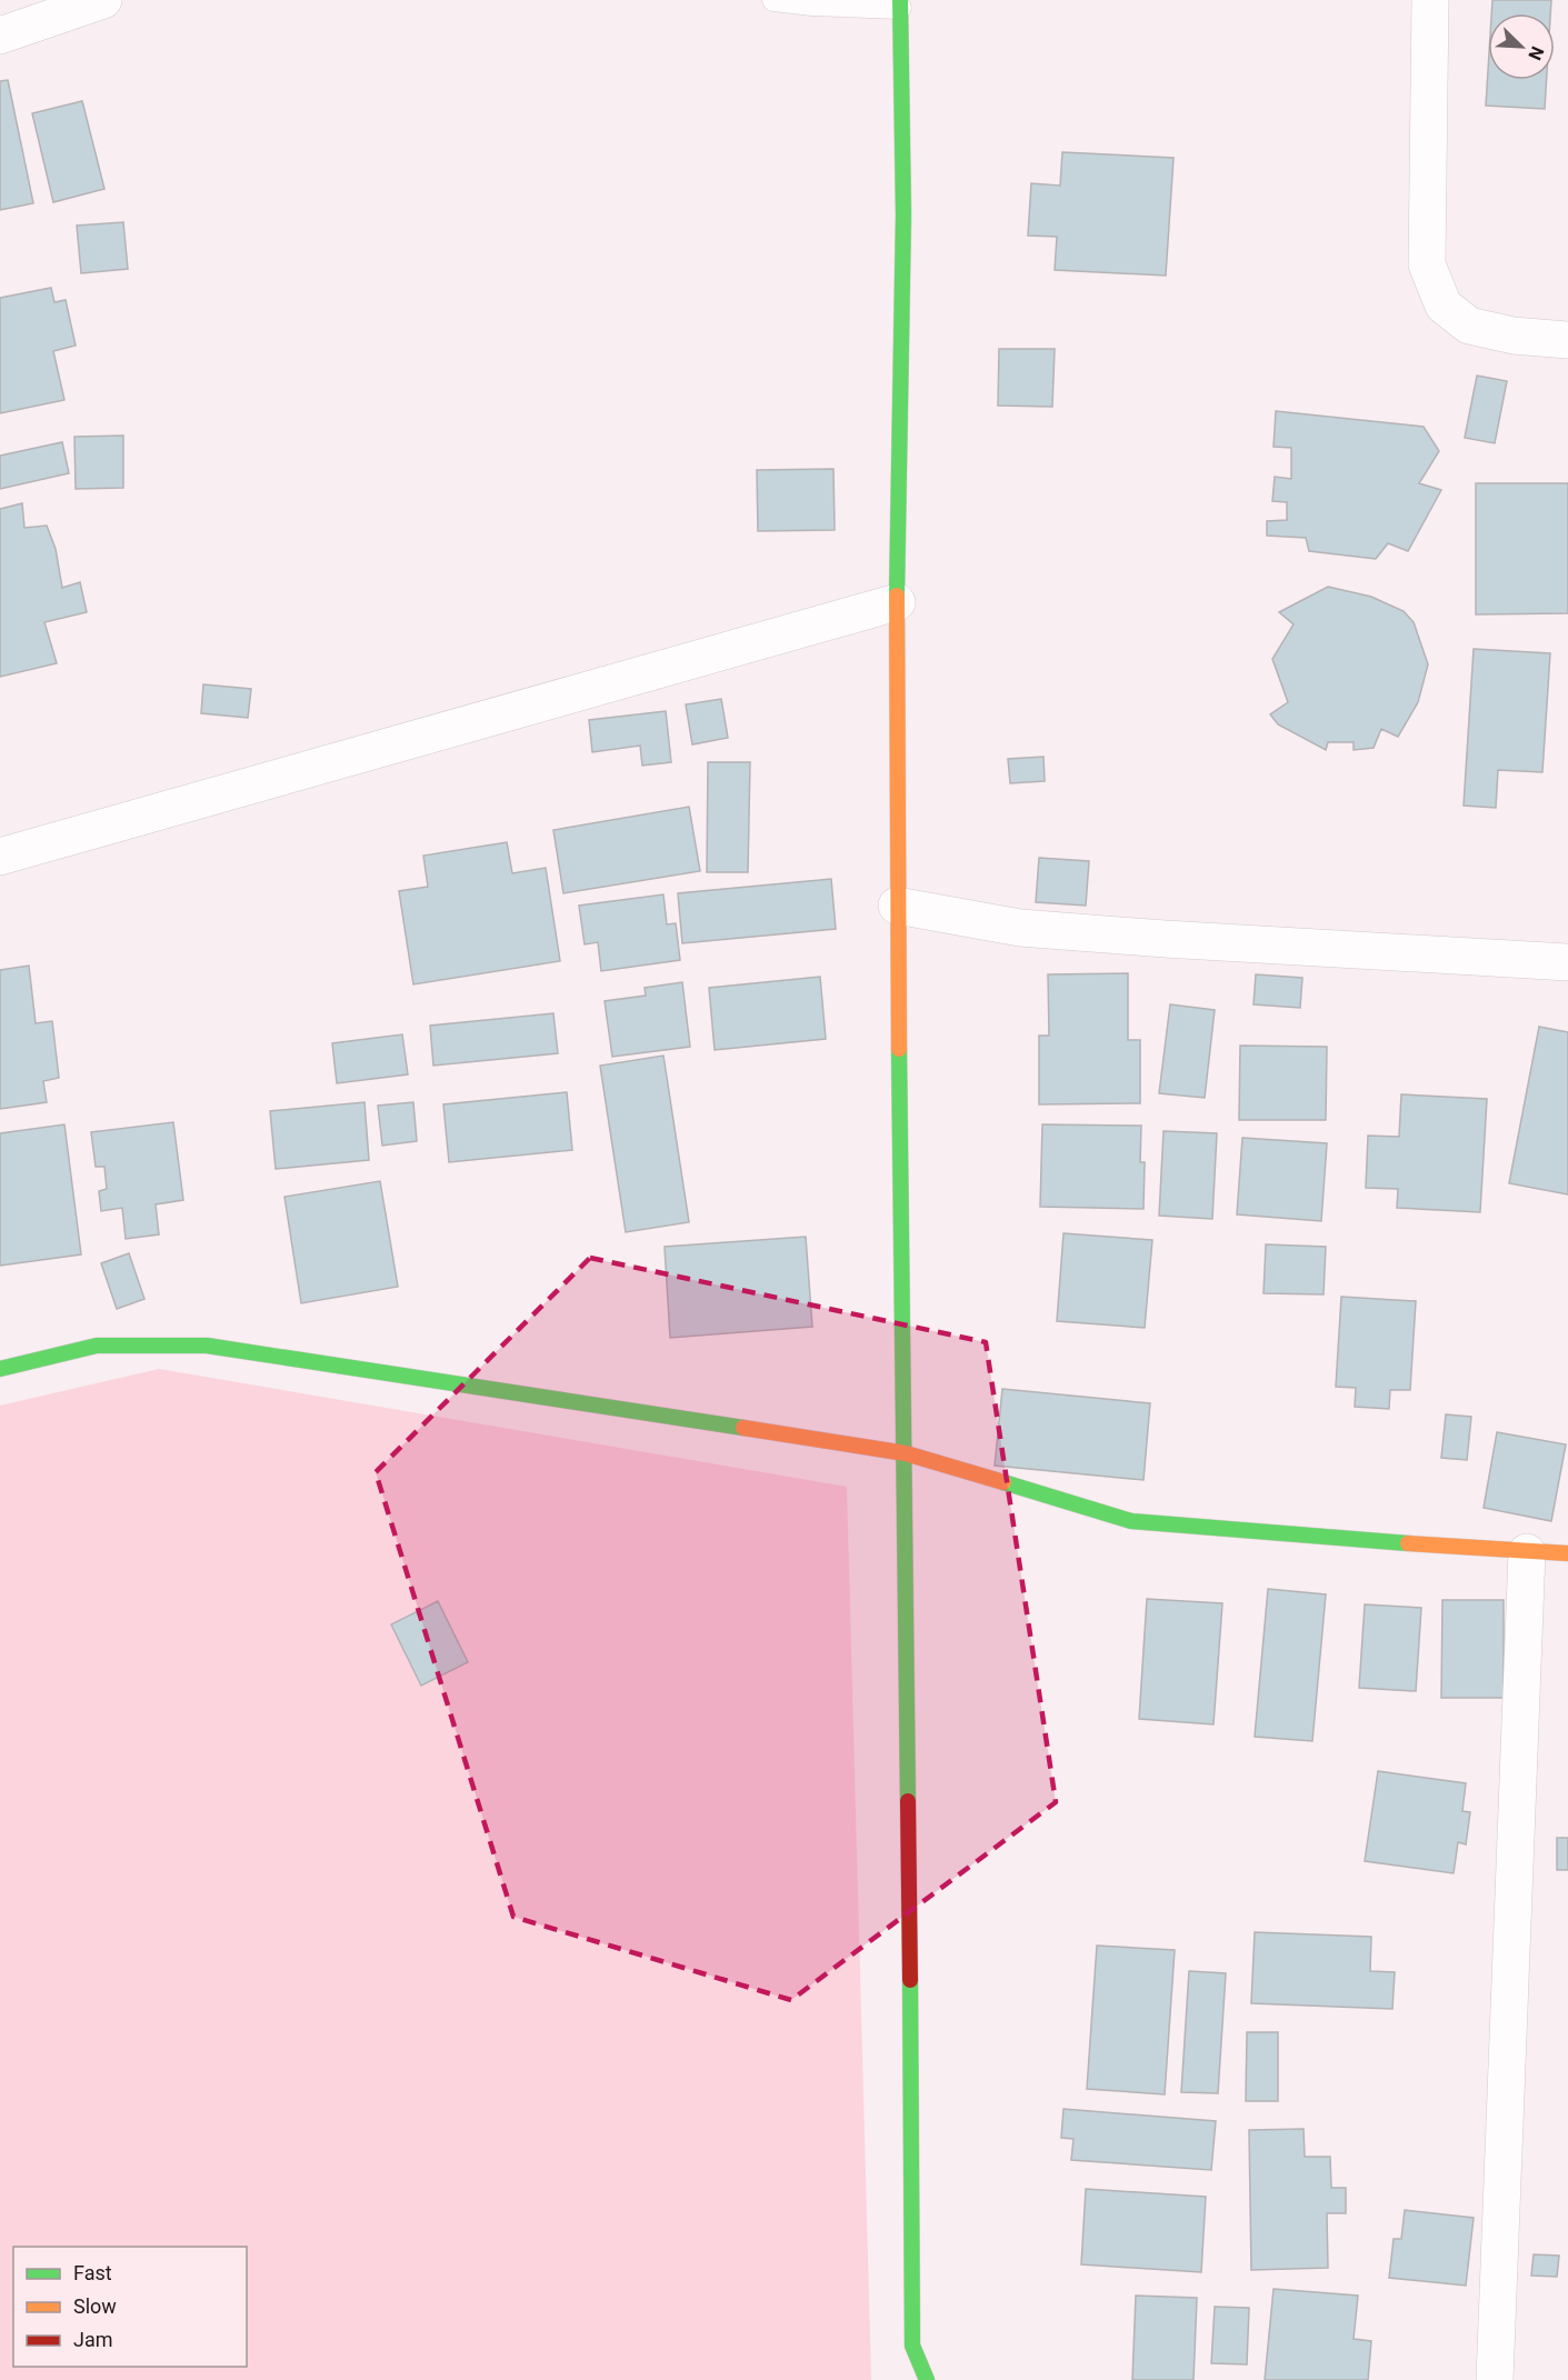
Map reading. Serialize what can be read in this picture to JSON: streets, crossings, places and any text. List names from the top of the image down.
{
  "legend": ["Fast", "Slow", "Jam"],
  "north": "bottom right"
}
